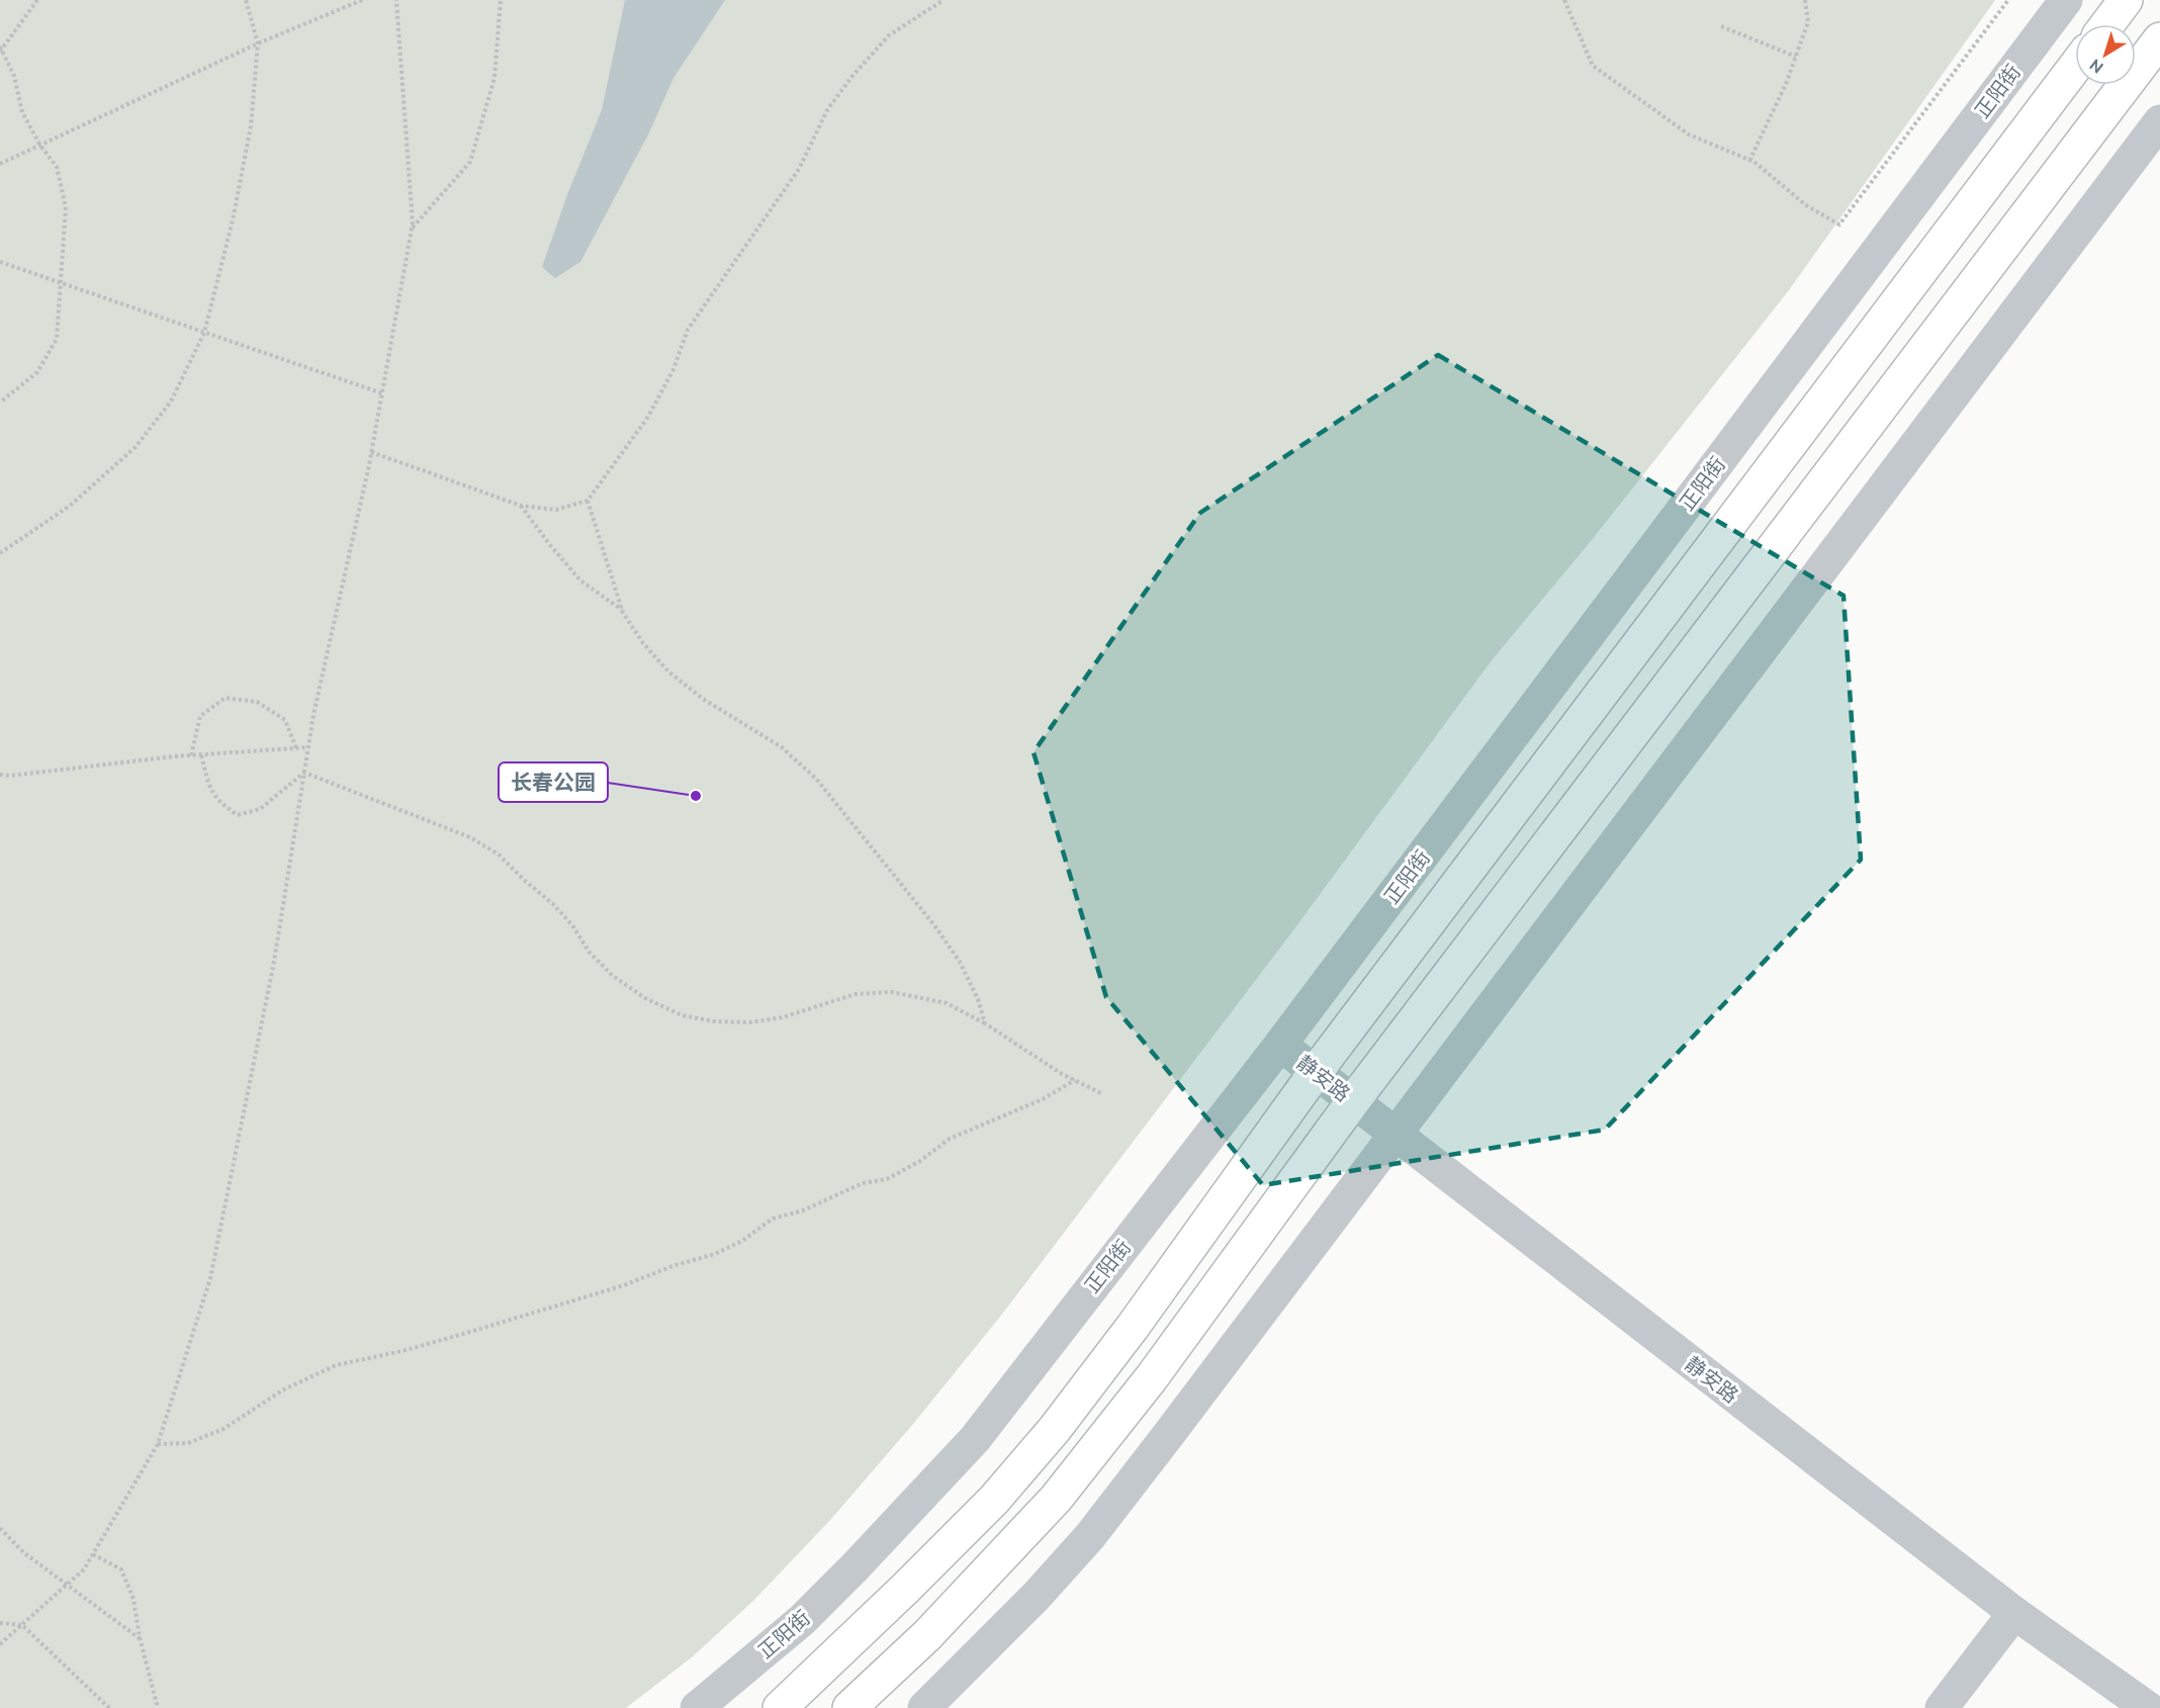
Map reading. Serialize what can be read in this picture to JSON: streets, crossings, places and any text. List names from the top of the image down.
{
  "streets": {
    "street": ["正阳街", "静安路"]
  },
  "crossings": [
    ["正阳街", "静安路"]
  ],
  "places": ["长春公园"],
  "north": "bottom left"
}
